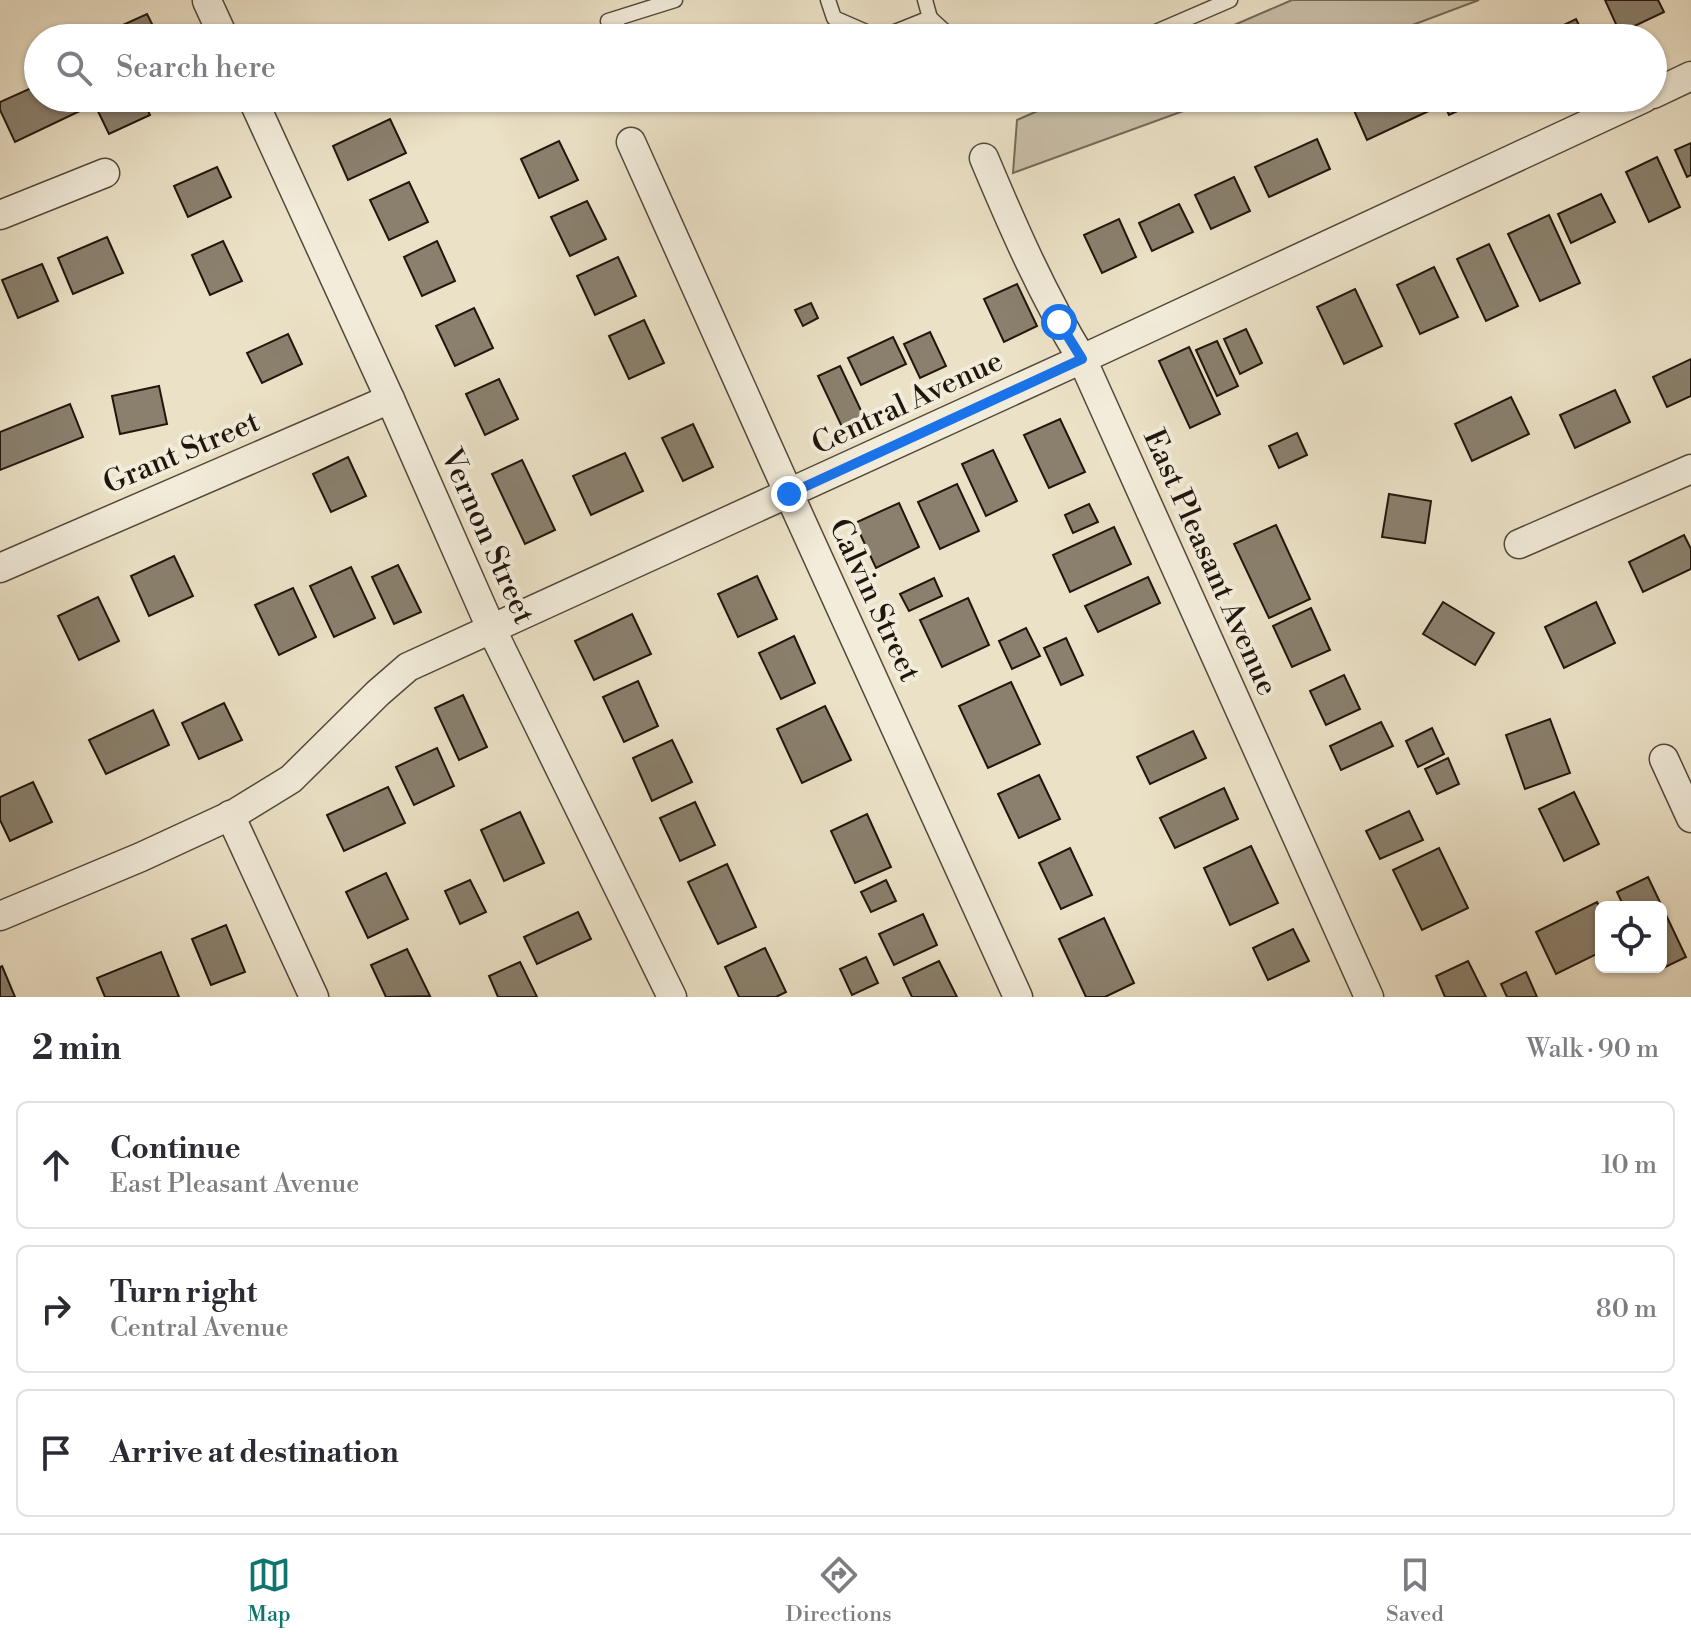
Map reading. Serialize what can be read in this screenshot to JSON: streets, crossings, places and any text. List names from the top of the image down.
{
  "streets": {
    "street": [
      "Central Avenue",
      "Grant Street",
      "Vernon Street",
      "East Pleasant Avenue",
      "Calvin Street"
    ]
  },
  "crossings": [
    ["Central Avenue", "Vernon Street"],
    ["Central Avenue", "East Pleasant Avenue"],
    ["Central Avenue", "Calvin Street"],
    ["Grant Street", "Vernon Street"]
  ],
  "page": {
    "search": "Search here",
    "heading": ["2 min", "Walk · 90 m"],
    "list": [
      ["Continue", "East Pleasant Avenue", "10 m"],
      ["Turn right", "Central Avenue", "80 m"],
      "Arrive at destination"
    ],
    "nav": ["Map", "Directions", "Saved"]
  }
}
